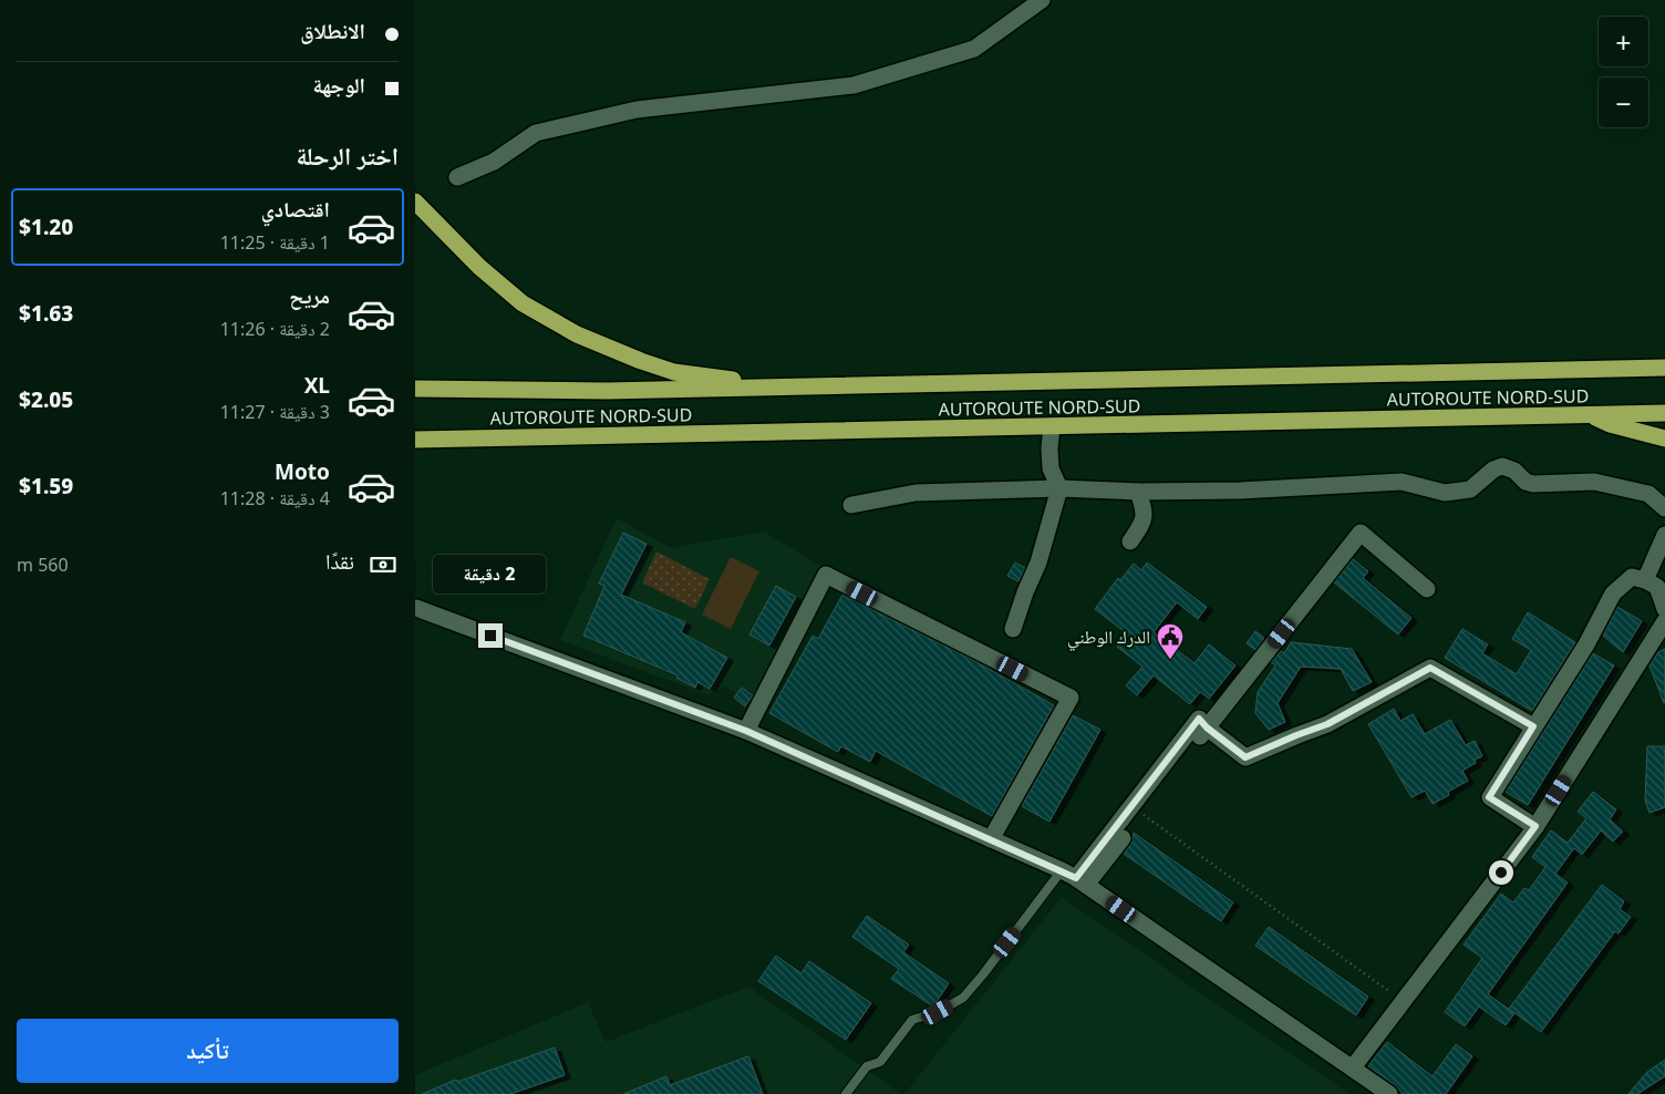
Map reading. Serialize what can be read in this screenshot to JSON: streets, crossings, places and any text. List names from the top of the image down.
{
  "streets": {
    "highway": ["AUTOROUTE NORD-SUD"]
  },
  "places": {
    "public building": ["الدرك الوطني"]
  },
  "page": {
    "banner": ["الانطلاق", "الوجهة"],
    "map_buttons": ["+", "−"],
    "heading": "اختر الرحلة",
    "list": [
      {
        "name": "اقتصادي",
        "note": "1 دقيقة · 11:25",
        "value": "$1.20"
      },
      {
        "name": "مريح",
        "note": "2 دقيقة · 11:26",
        "value": "$1.63"
      },
      {
        "name": "XL",
        "note": "3 دقيقة · 11:27",
        "value": "$2.05"
      },
      {
        "name": "Moto",
        "note": "4 دقيقة · 11:28",
        "value": "$1.59"
      }
    ],
    "pay": ["نقدًا", "560 m"],
    "bubble": "2 دقيقة",
    "buttons": "تأكيد"
  }
}
